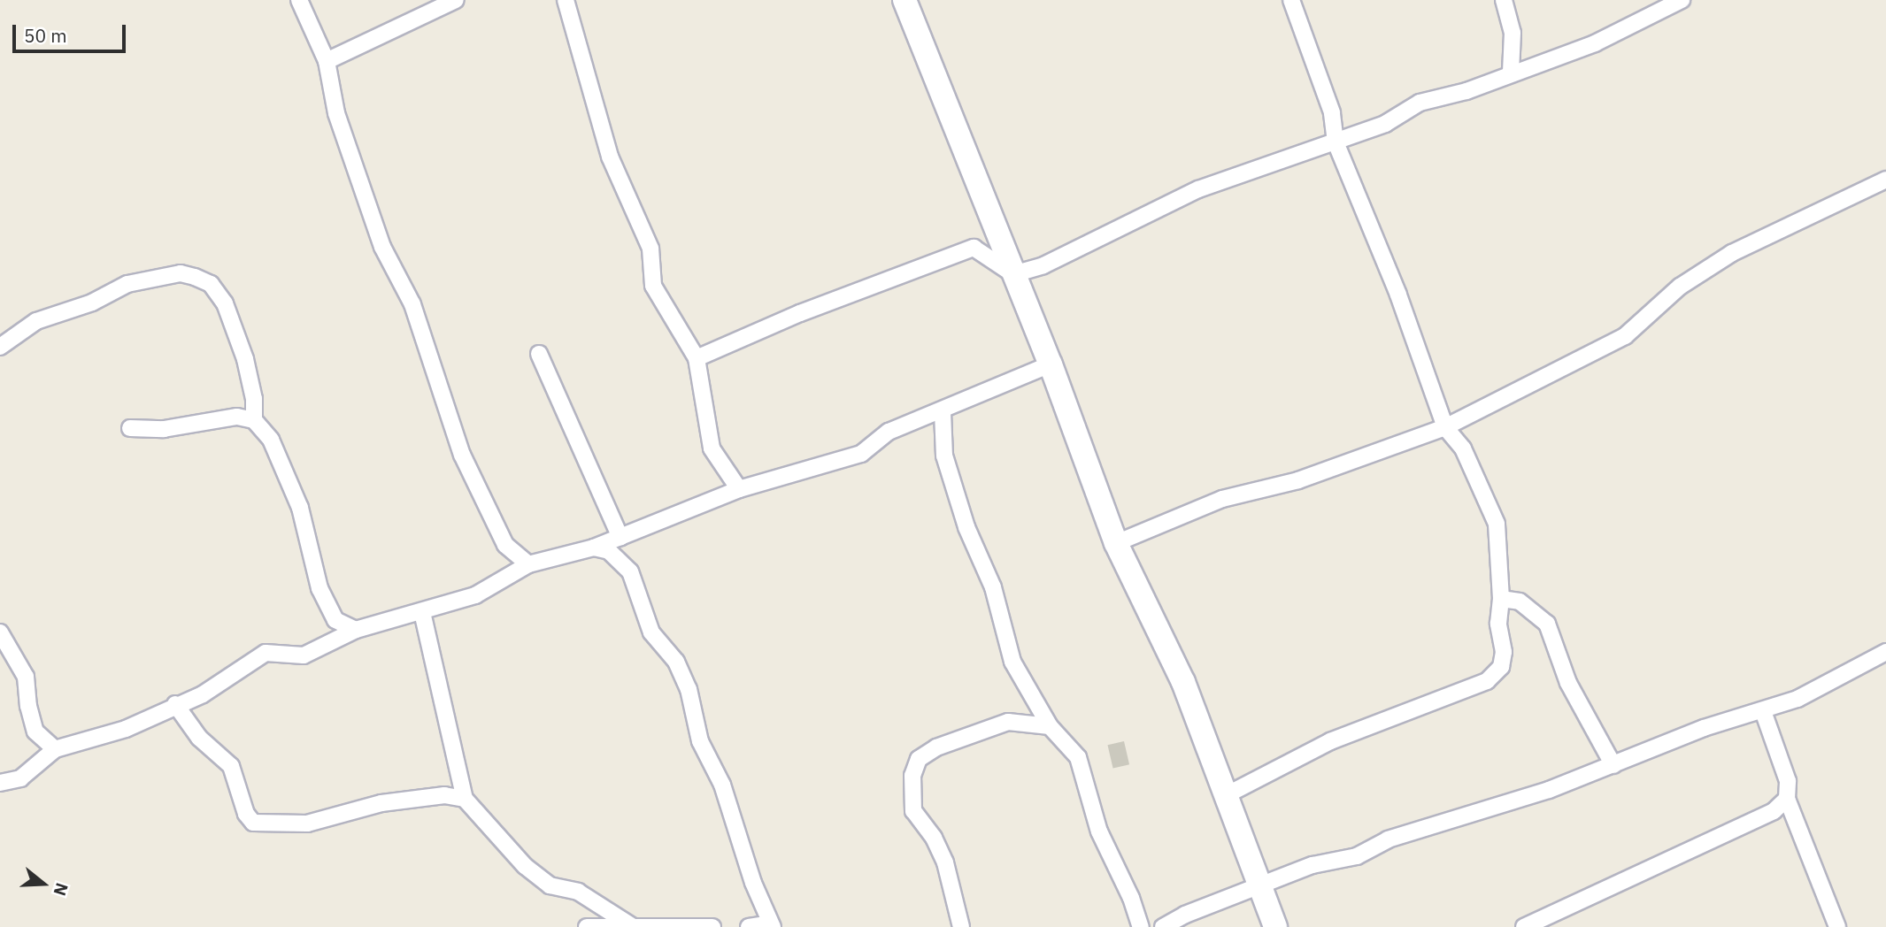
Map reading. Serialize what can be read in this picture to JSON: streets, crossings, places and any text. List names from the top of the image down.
{
  "scale_bar": "50 m",
  "north": "right"
}
